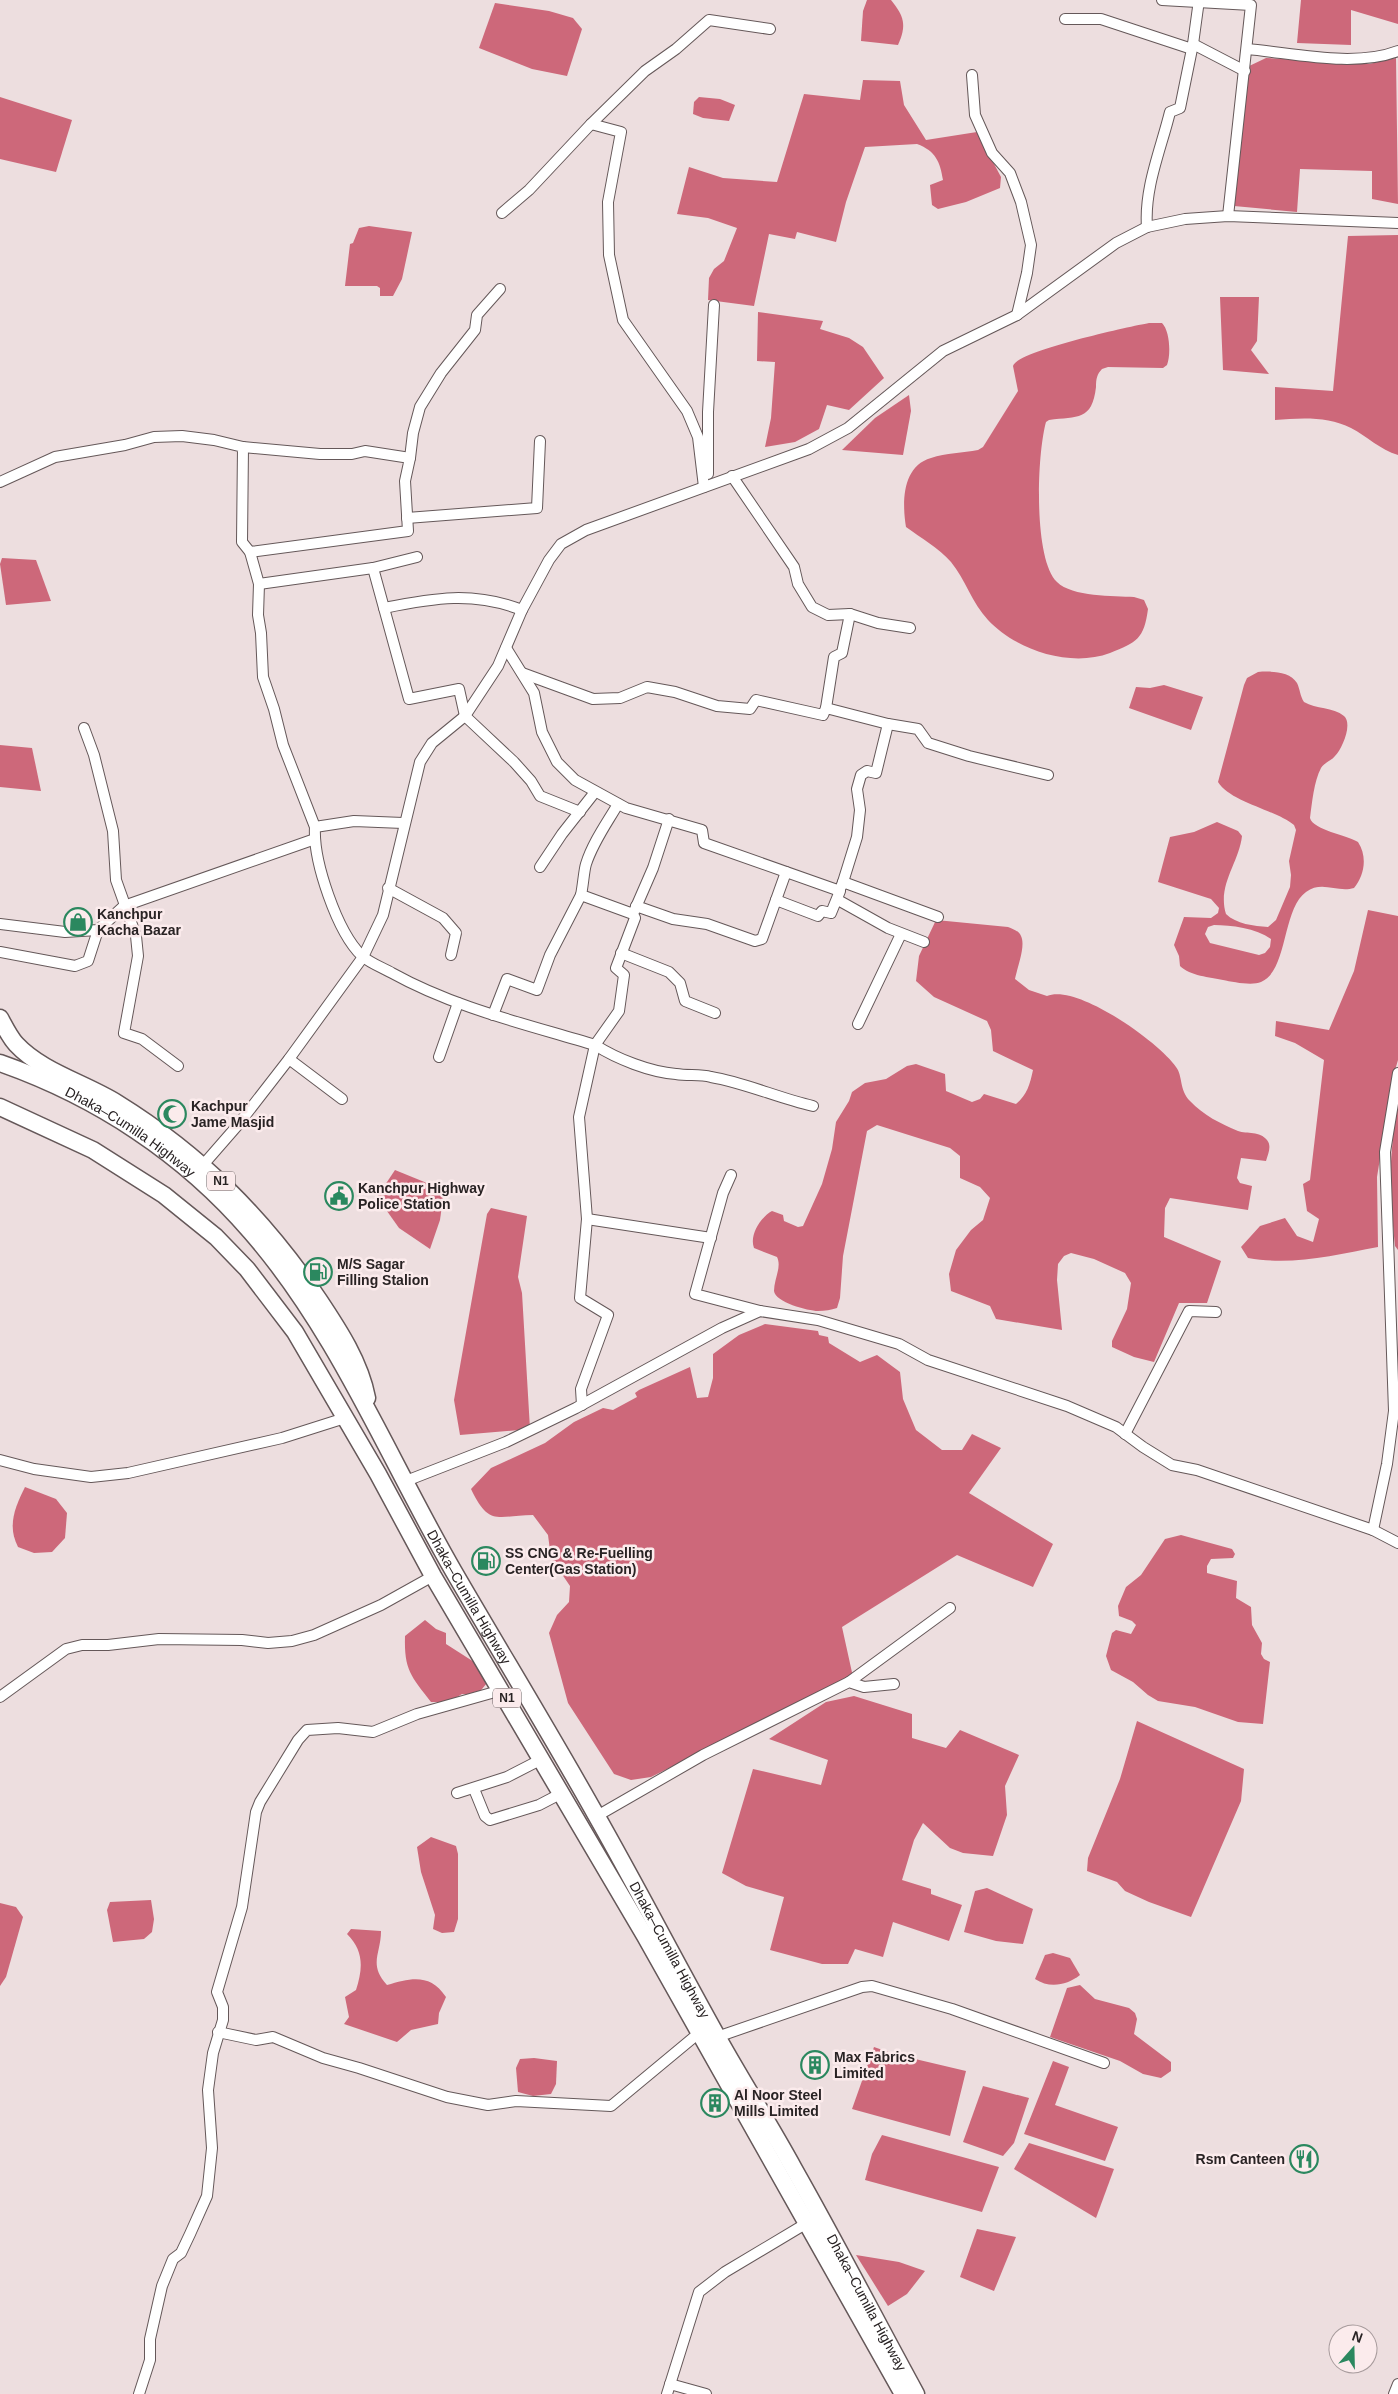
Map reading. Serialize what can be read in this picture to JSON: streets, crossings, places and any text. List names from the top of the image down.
{
  "streets": {
    "highway": ["Dhaka–Cumilla Highway", "N1"]
  },
  "crossings": [
    ["Dhaka–Cumilla Highway", "N1"]
  ],
  "places": {
    "shop": ["Kanchpur Kacha Bazar"],
    "mosque": ["Kachpur Jame Masjid"],
    "public building": ["Kanchpur Highway Police Station"],
    "fuel station": ["M/S Sagar Filling Stalion", "SS CNG & Re-Fuelling Center(Gas Station)"],
    "building": ["Max Fabrics Limited", "Al Noor Steel Mills Limited"],
    "restaurant": ["Rsm Canteen"]
  },
  "north": "top"
}
